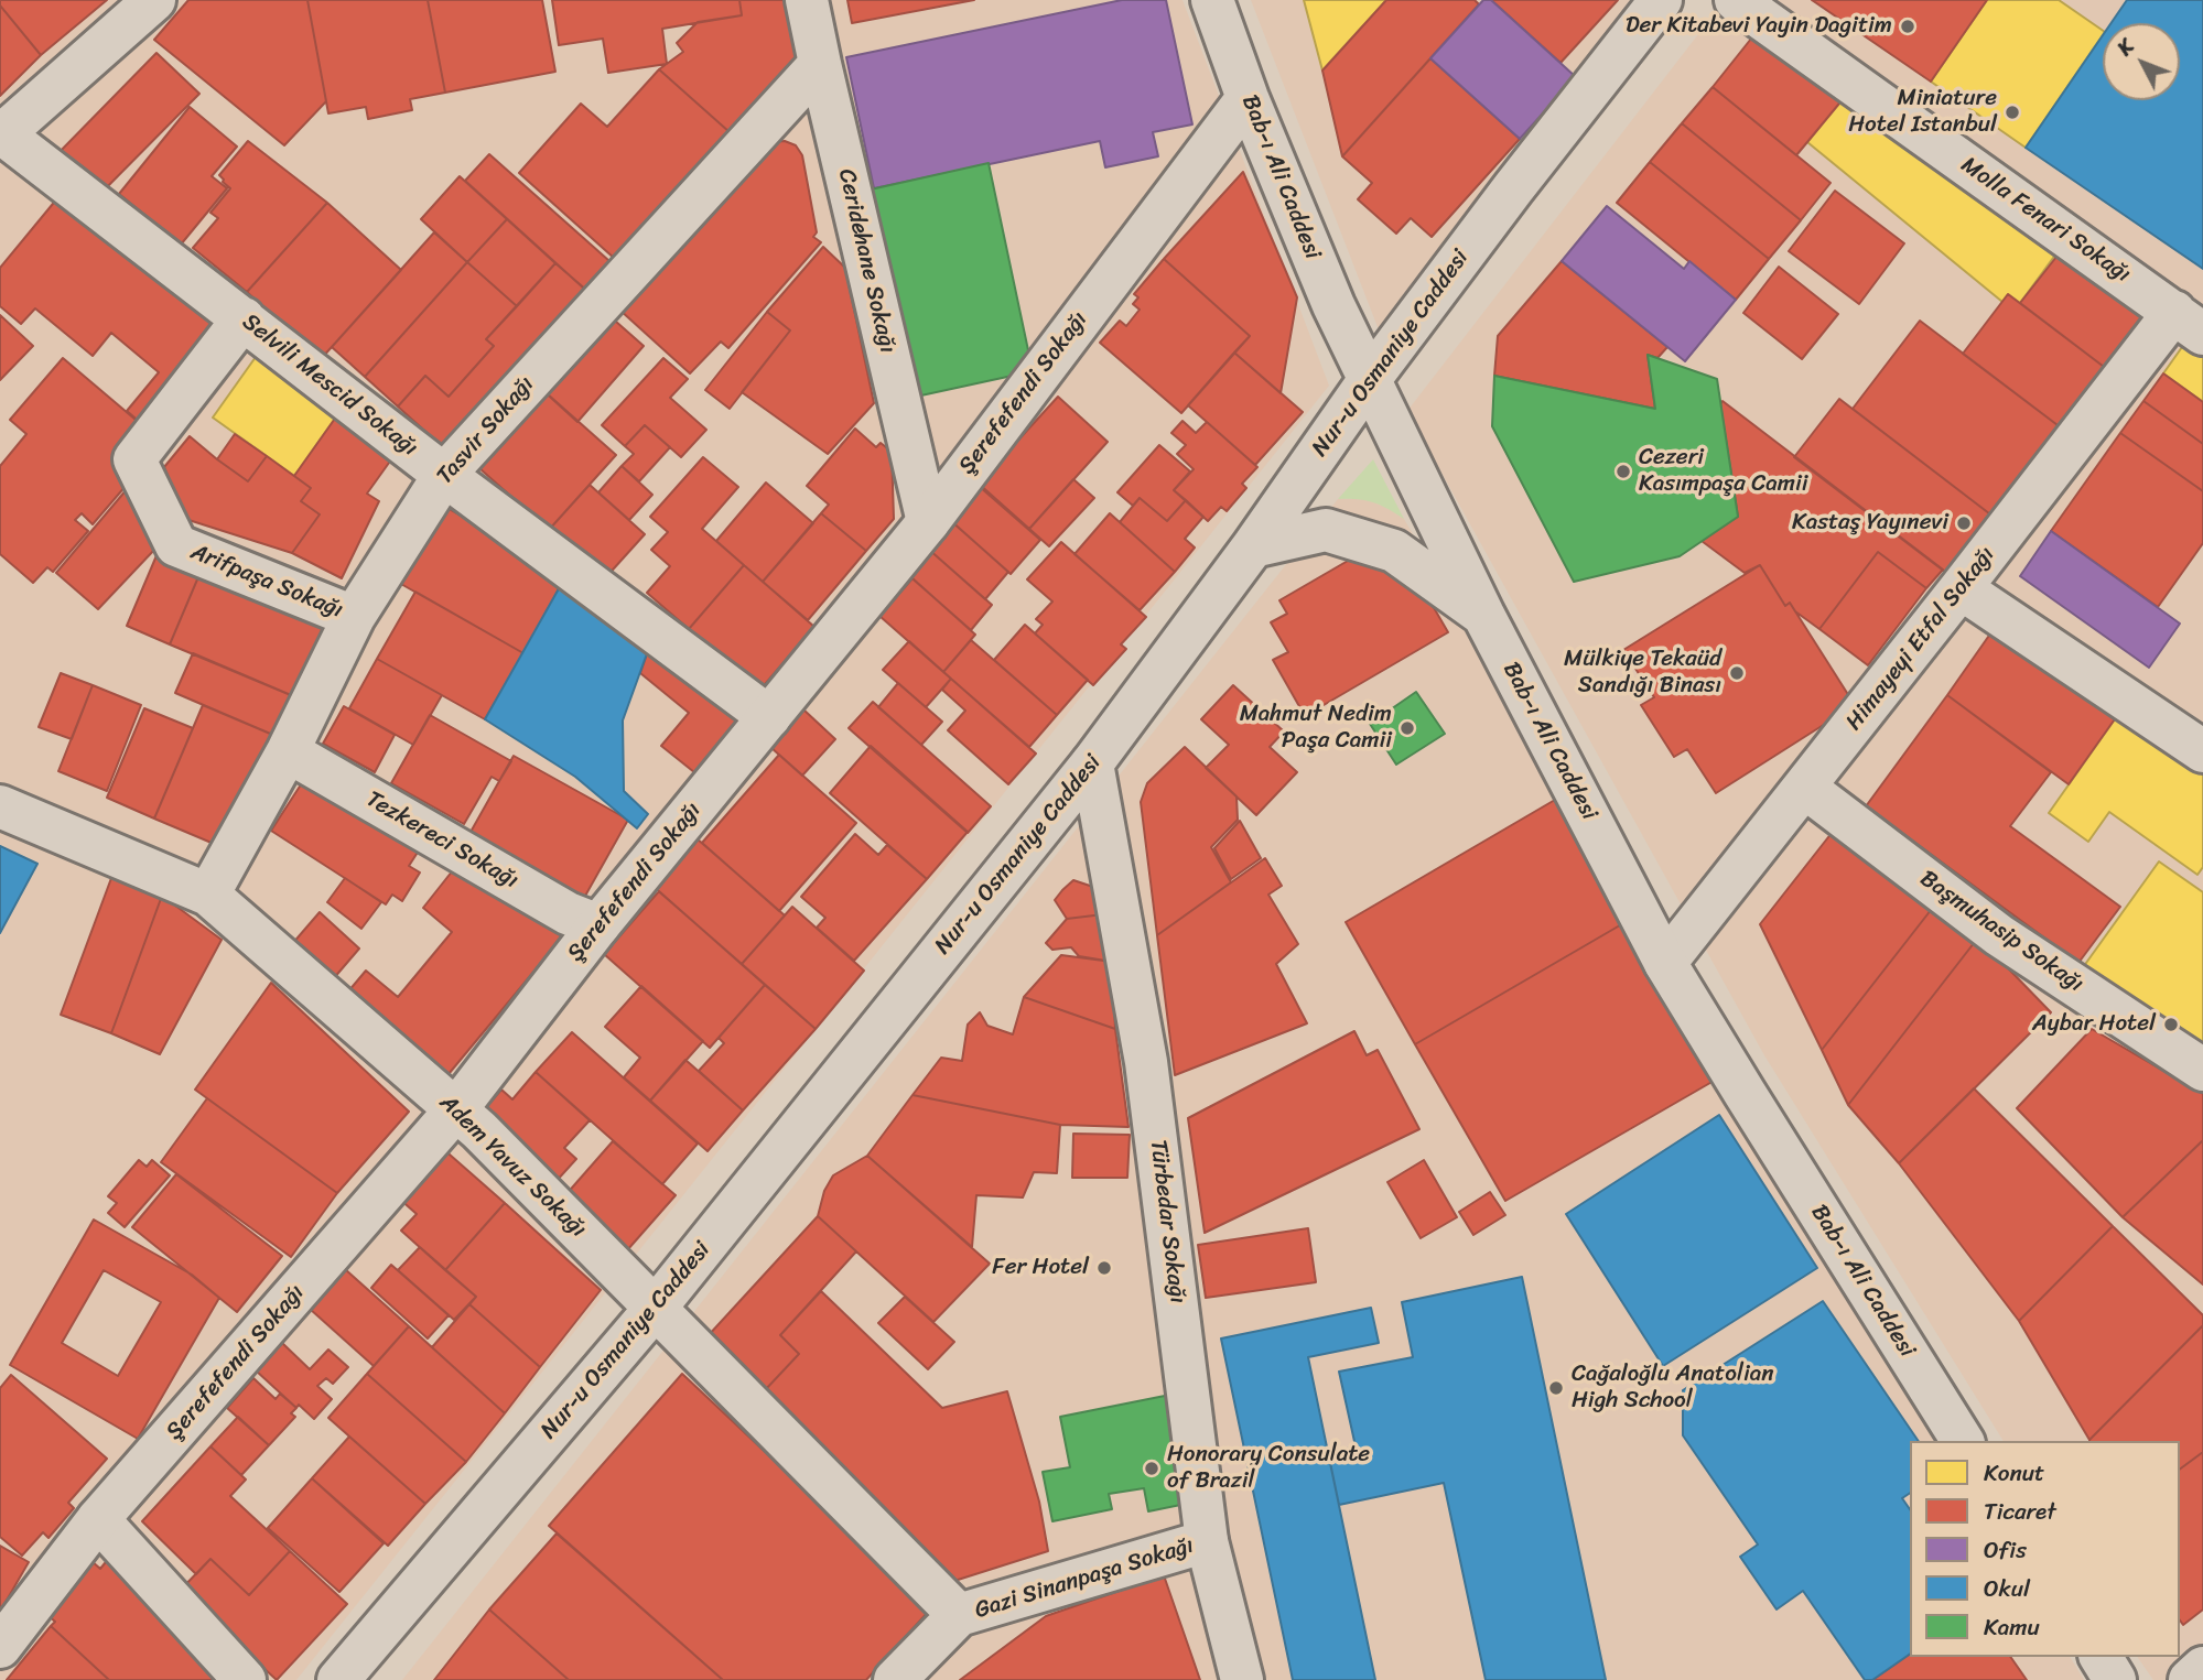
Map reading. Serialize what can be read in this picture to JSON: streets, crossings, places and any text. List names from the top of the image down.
{
  "streets": {
    "street": [
      "Bab-ı Ali Caddesi",
      "Molla Fenari Sokağı",
      "Ceridehane Sokağı",
      "Nur-u Osmaniye Caddesi",
      "Selvili Mescid Sokağı",
      "Şerefefendi Sokağı",
      "Tasvir Sokağı",
      "Arifpaşa Sokağı",
      "Himayeyi Etfal Sokağı",
      "Tezkereci Sokağı",
      "Başmuhasip Sokağı",
      "Adem Yavuz Sokağı",
      "Türbedar Sokağı",
      "Gazi Sinanpaşa Sokağı"
    ]
  },
  "crossings": [
    ["Bab-ı Ali Caddesi", "Nur-u Osmaniye Caddesi"],
    ["Bab-ı Ali Caddesi", "Şerefefendi Sokağı"],
    ["Bab-ı Ali Caddesi", "Himayeyi Etfal Sokağı"],
    ["Molla Fenari Sokağı", "Himayeyi Etfal Sokağı"],
    ["Ceridehane Sokağı", "Şerefefendi Sokağı"],
    ["Ceridehane Sokağı", "Tasvir Sokağı"],
    ["Nur-u Osmaniye Caddesi", "Adem Yavuz Sokağı"],
    ["Nur-u Osmaniye Caddesi", "Türbedar Sokağı"],
    ["Selvili Mescid Sokağı", "Şerefefendi Sokağı"],
    ["Selvili Mescid Sokağı", "Tasvir Sokağı"],
    ["Selvili Mescid Sokağı", "Arifpaşa Sokağı"],
    ["Şerefefendi Sokağı", "Tezkereci Sokağı"],
    ["Şerefefendi Sokağı", "Adem Yavuz Sokağı"],
    ["Tasvir Sokağı", "Arifpaşa Sokağı"],
    ["Tasvir Sokağı", "Tezkereci Sokağı"],
    ["Tasvir Sokağı", "Adem Yavuz Sokağı"],
    ["Himayeyi Etfal Sokağı", "Başmuhasip Sokağı"],
    ["Adem Yavuz Sokağı", "Gazi Sinanpaşa Sokağı"],
    ["Türbedar Sokağı", "Gazi Sinanpaşa Sokağı"]
  ],
  "places": [
    "Der Kitabevi Yayin Dagitim",
    "Miniature Hotel Istanbul",
    "Cezeri Kasımpaşa Camii",
    "Kastaş Yayınevi",
    "Mülkiye Tekaüd Sandığı Binası",
    "Mahmut Nedim Paşa Camii",
    "Aybar Hotel",
    "Fer Hotel",
    "Cağaloğlu Anatolian High School",
    "Honorary Consulate of Brazil"
  ],
  "legend": [
    "Konut",
    "Ticaret",
    "Ofis",
    "Okul",
    "Kamu"
  ],
  "north": "top left"
}
